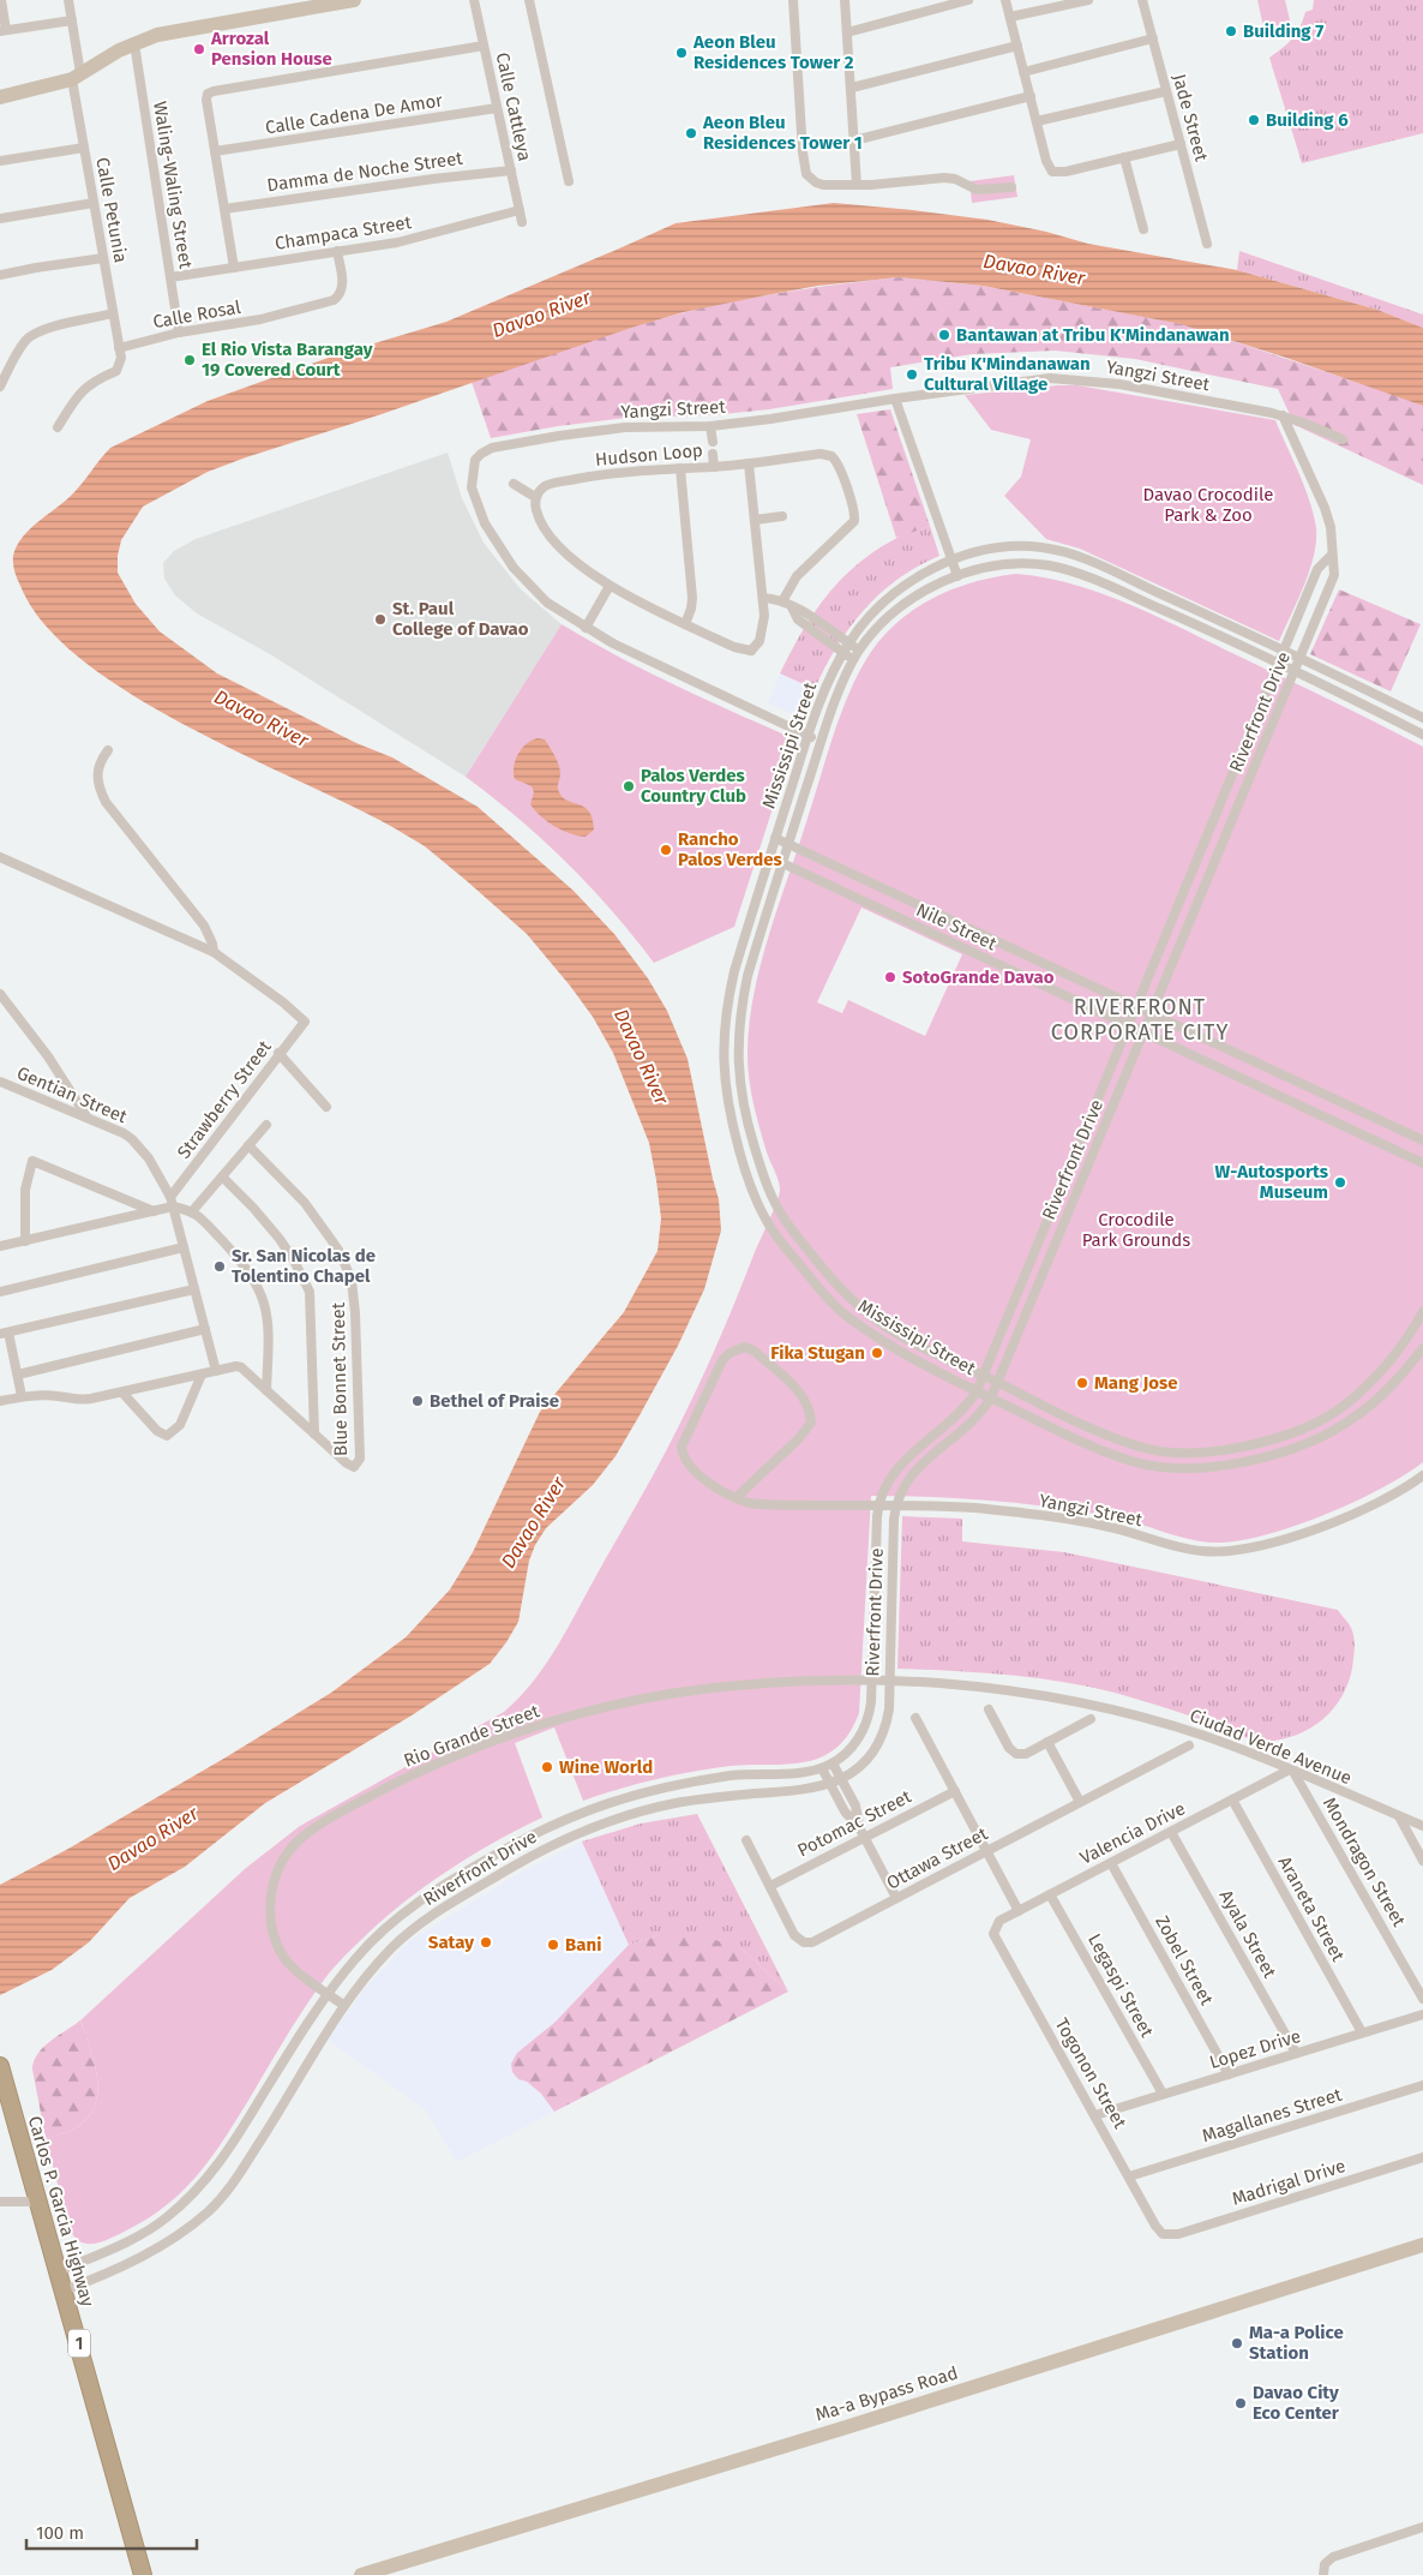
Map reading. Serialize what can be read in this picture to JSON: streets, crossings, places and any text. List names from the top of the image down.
{
  "streets": {
    "highway": ["Carlos P. Garcia Highway", "1"],
    "main road": ["Ma-a Bypass Road"],
    "street": [
      "Calle Cattleya",
      "Calle Cadena De Amor",
      "Jade Street",
      "Damma de Noche Street",
      "Waling-Waling Street",
      "Calle Petunia",
      "Champaca Street",
      "Calle Rosal",
      "Yangzi Street",
      "Hudson Loop",
      "Riverfront Drive",
      "Mississipi Street",
      "Nile Street",
      "Gentian Street",
      "Strawberry Street",
      "Blue Bonnet Street",
      "Rio Grande Street",
      "Ciudad Verde Avenue",
      "Potomac Street",
      "Valencia Drive",
      "Ottawa Street",
      "Mondragon Street",
      "Araneta Street",
      "Ayala Street",
      "Zobel Street",
      "Legaspi Street",
      "Lopez Drive",
      "Togonon Street",
      "Magallanes Street",
      "Madrigal Drive"
    ]
  },
  "crossings": [
    ["Calle Cattleya", "Calle Cadena De Amor"],
    ["Calle Cattleya", "Damma de Noche Street"],
    ["Calle Cattleya", "Champaca Street"],
    ["Waling-Waling Street", "Champaca Street"],
    ["Waling-Waling Street", "Calle Rosal"],
    ["Calle Petunia", "Calle Rosal"],
    ["Champaca Street", "Calle Rosal"],
    ["Yangzi Street", "Riverfront Drive"],
    ["Yangzi Street", "Mississipi Street"],
    ["Riverfront Drive", "Mississipi Street"],
    ["Riverfront Drive", "Nile Street"],
    ["Riverfront Drive", "Rio Grande Street"],
    ["Riverfront Drive", "Ciudad Verde Avenue"],
    ["Riverfront Drive", "Carlos P. Garcia Highway"],
    ["Mississipi Street", "Nile Street"],
    ["Gentian Street", "Strawberry Street"],
    ["Rio Grande Street", "Ciudad Verde Avenue"],
    ["Ciudad Verde Avenue", "Valencia Drive"],
    ["Ciudad Verde Avenue", "Mondragon Street"],
    ["Potomac Street", "Ottawa Street"],
    ["Valencia Drive", "Mondragon Street"],
    ["Valencia Drive", "Araneta Street"],
    ["Valencia Drive", "Ayala Street"],
    ["Valencia Drive", "Zobel Street"],
    ["Valencia Drive", "Legaspi Street"],
    ["Valencia Drive", "Togonon Street"],
    ["Araneta Street", "Lopez Drive"],
    ["Ayala Street", "Lopez Drive"],
    ["Zobel Street", "Lopez Drive"],
    ["Legaspi Street", "Lopez Drive"],
    ["Lopez Drive", "Togonon Street"],
    ["Togonon Street", "Magallanes Street"],
    ["Togonon Street", "Madrigal Drive"]
  ],
  "districts": ["RIVERFRONT CORPORATE CITY"],
  "water": ["Davao River"],
  "parks": ["Davao Crocodile Park & Zoo", "Crocodile Park Grounds"],
  "places": [
    "Building 7",
    "Arrozal Pension House",
    "Aeon Bleu Residences Tower 2",
    "Building 6",
    "Aeon Bleu Residences Tower 1",
    "Bantawan at Tribu K'Mindanawan",
    "El Rio Vista Barangay 19 Covered Court",
    "Tribu K'Mindanawan Cultural Village",
    "St. Paul College of Davao",
    "Palos Verdes Country Club",
    "Rancho Palos Verdes",
    "SotoGrande Davao",
    "W-Autosports Museum",
    "Sr. San Nicolas de Tolentino Chapel",
    "Fika Stugan",
    "Mang Jose",
    "Bethel of Praise",
    "Wine World",
    "Satay",
    "Bani",
    "Ma-a Police Station",
    "Davao City Eco Center"
  ],
  "scale_bar": "100 m"
}
